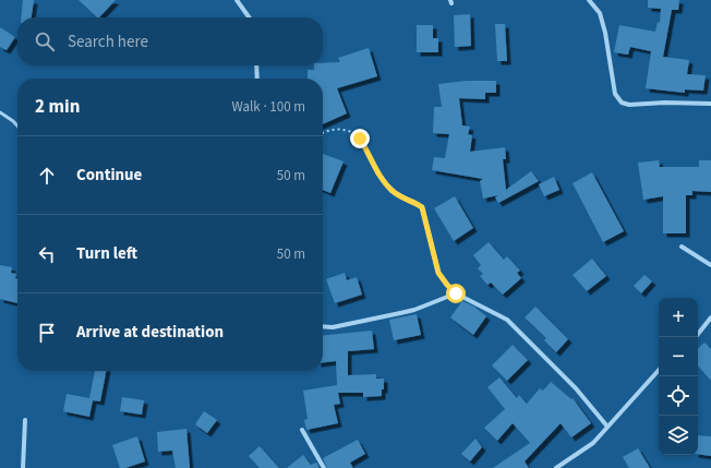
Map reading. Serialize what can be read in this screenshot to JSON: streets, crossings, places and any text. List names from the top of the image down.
{
  "page": {
    "search": "Search here",
    "heading": ["2 min", "Walk · 100 m"],
    "list": [
      ["Continue", "50 m"],
      ["Turn left", "50 m"],
      "Arrive at destination"
    ],
    "map_buttons": ["+", "−"]
  }
}
